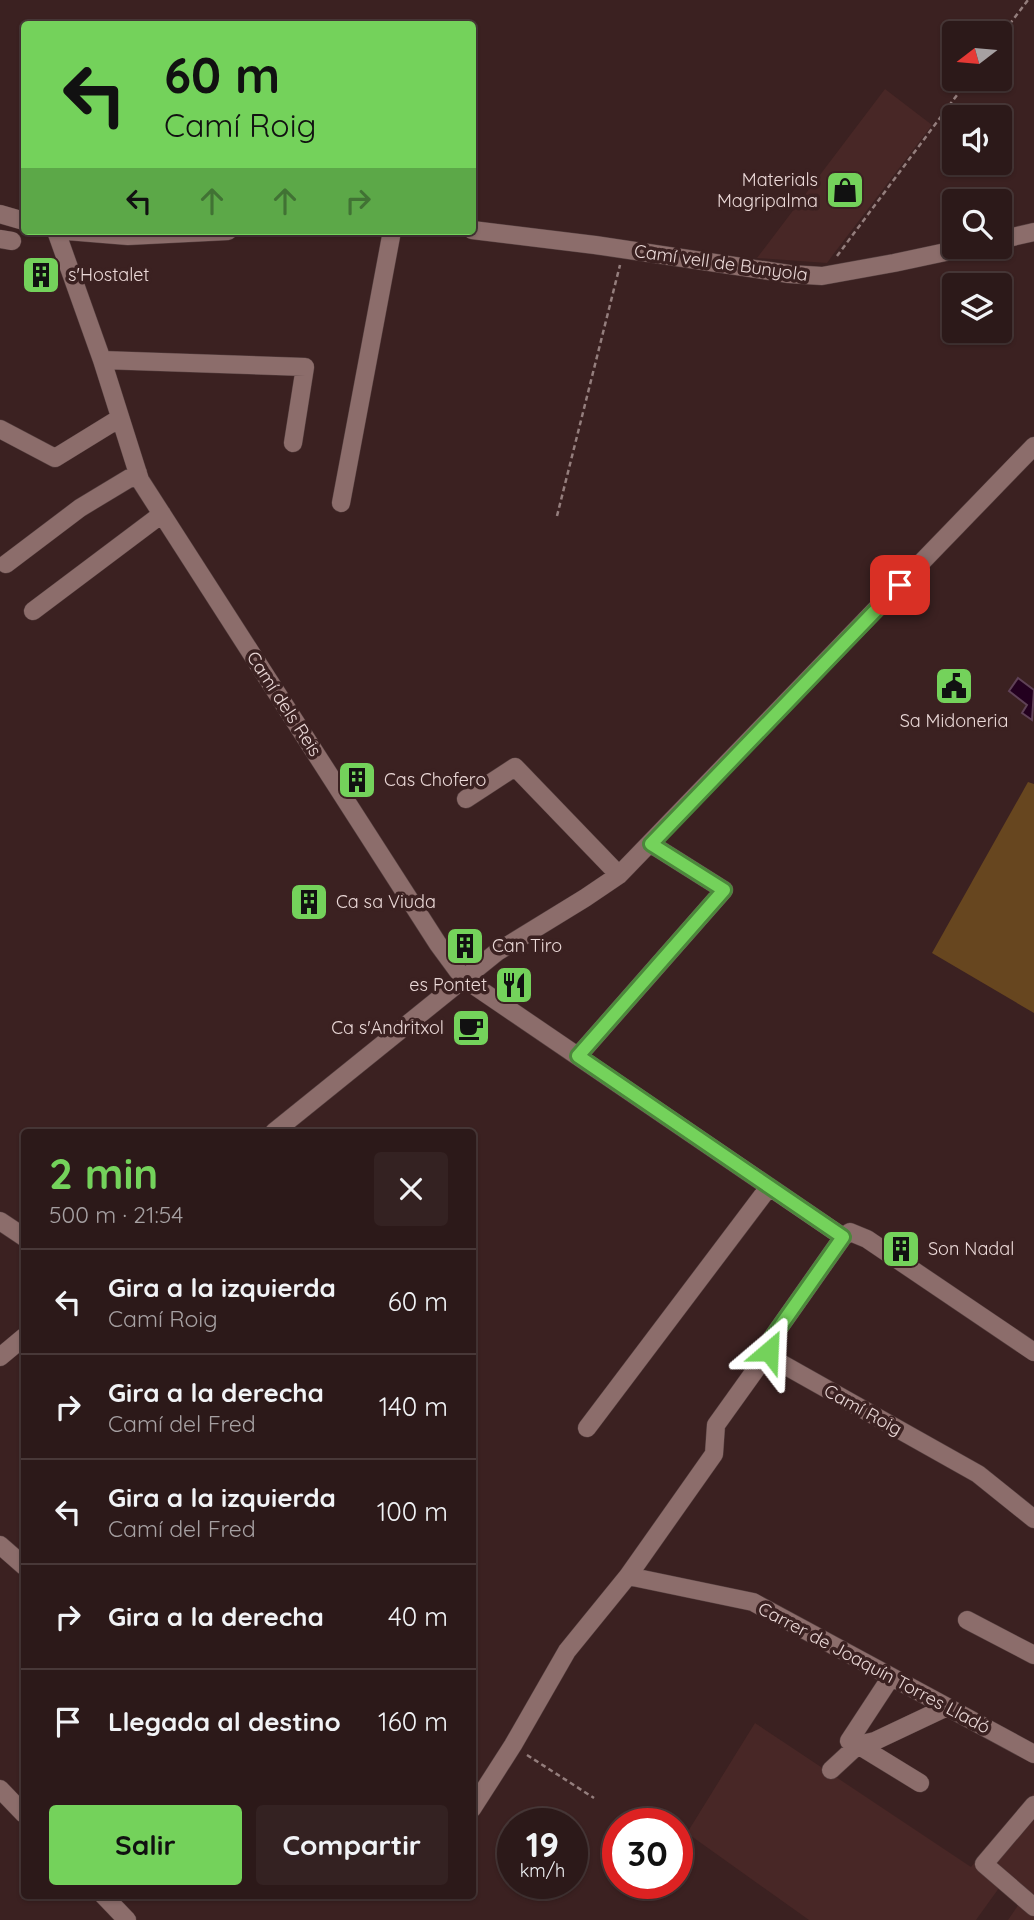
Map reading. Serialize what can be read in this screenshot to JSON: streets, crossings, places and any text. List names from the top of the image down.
{
  "streets": {
    "street": [
      "Camí vell de Bunyola",
      "Camí dels Reis",
      "Camí Roig",
      "Carrer de Joaquín Torres Lladó"
    ]
  },
  "places": {
    "shop": ["Materials Magripalma"],
    "building": [
      "s'Hostalet",
      "Cas Chofero",
      "Ca sa Viuda",
      "Can Tiro",
      "Son Nadal"
    ],
    "public building": ["Sa Midoneria"],
    "restaurant": ["es Pontet"],
    "cafe": ["Ca s'Andritxol"]
  },
  "north": "left",
  "page": {
    "turn": ["60 m", "Camí Roig"],
    "heading": ["2 min", "500 m · 21:54"],
    "list": [
      {
        "name": "Gira a la izquierda",
        "note": "Camí Roig",
        "value": "60 m"
      },
      {
        "name": "Gira a la derecha",
        "note": "Camí del Fred",
        "value": "140 m"
      },
      {
        "name": "Gira a la izquierda",
        "note": "Camí del Fred",
        "value": "100 m"
      },
      {
        "name": "Gira a la derecha",
        "value": "40 m"
      },
      {
        "name": "Llegada al destino",
        "value": "160 m"
      }
    ],
    "buttons": ["Salir", "Compartir"],
    "speed": "19 km/h",
    "limit": "30"
  }
}
